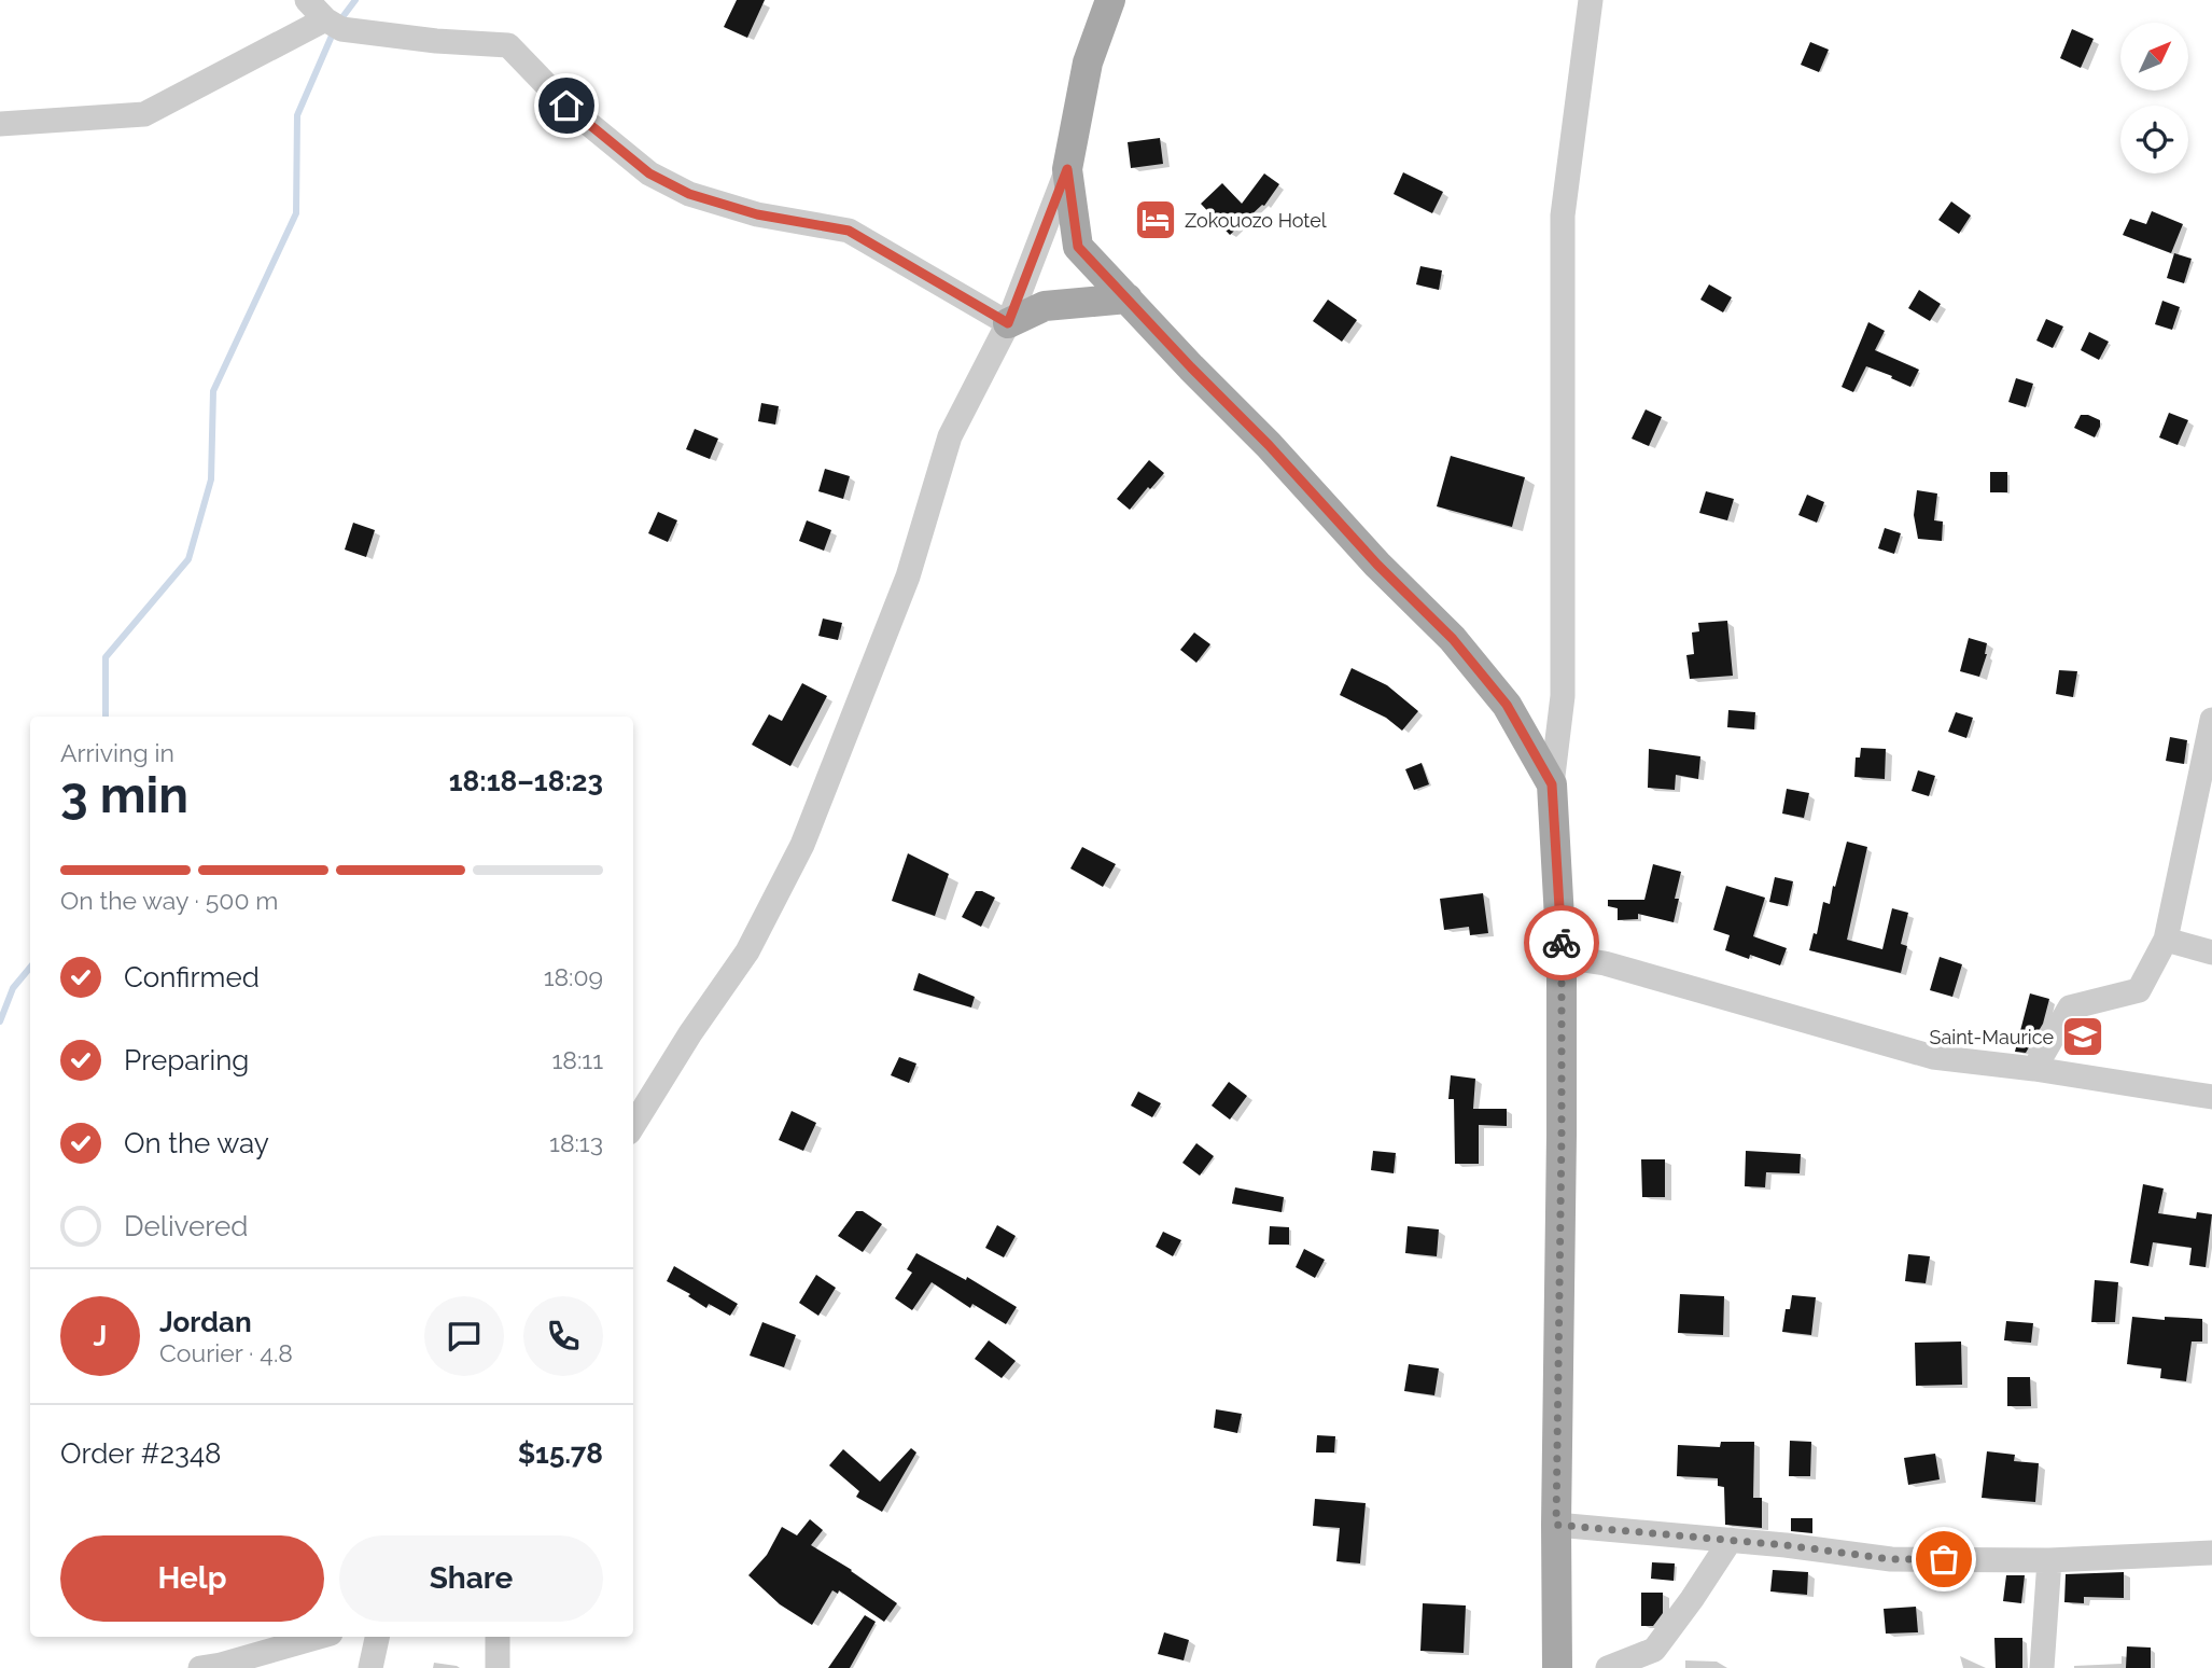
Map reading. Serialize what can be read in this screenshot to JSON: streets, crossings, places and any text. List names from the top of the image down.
{
  "places": {
    "hotel": ["Zokouozo Hotel"],
    "school or university": ["Saint-Maurice"]
  },
  "north": "top right",
  "page": {
    "heading": ["3 min", "Arriving in", "18:18–18:23"],
    "panel": [
      "Jordan",
      "Courier · 4.8",
      "Order #2348",
      "$15.78"
    ],
    "bar": "On the way · 500 m",
    "list": [
      ["Confirmed", "18:09"],
      ["Preparing", "18:11"],
      ["On the way", "18:13"],
      "Delivered"
    ],
    "round": "J",
    "buttons": ["Help", "Share"]
  }
}
